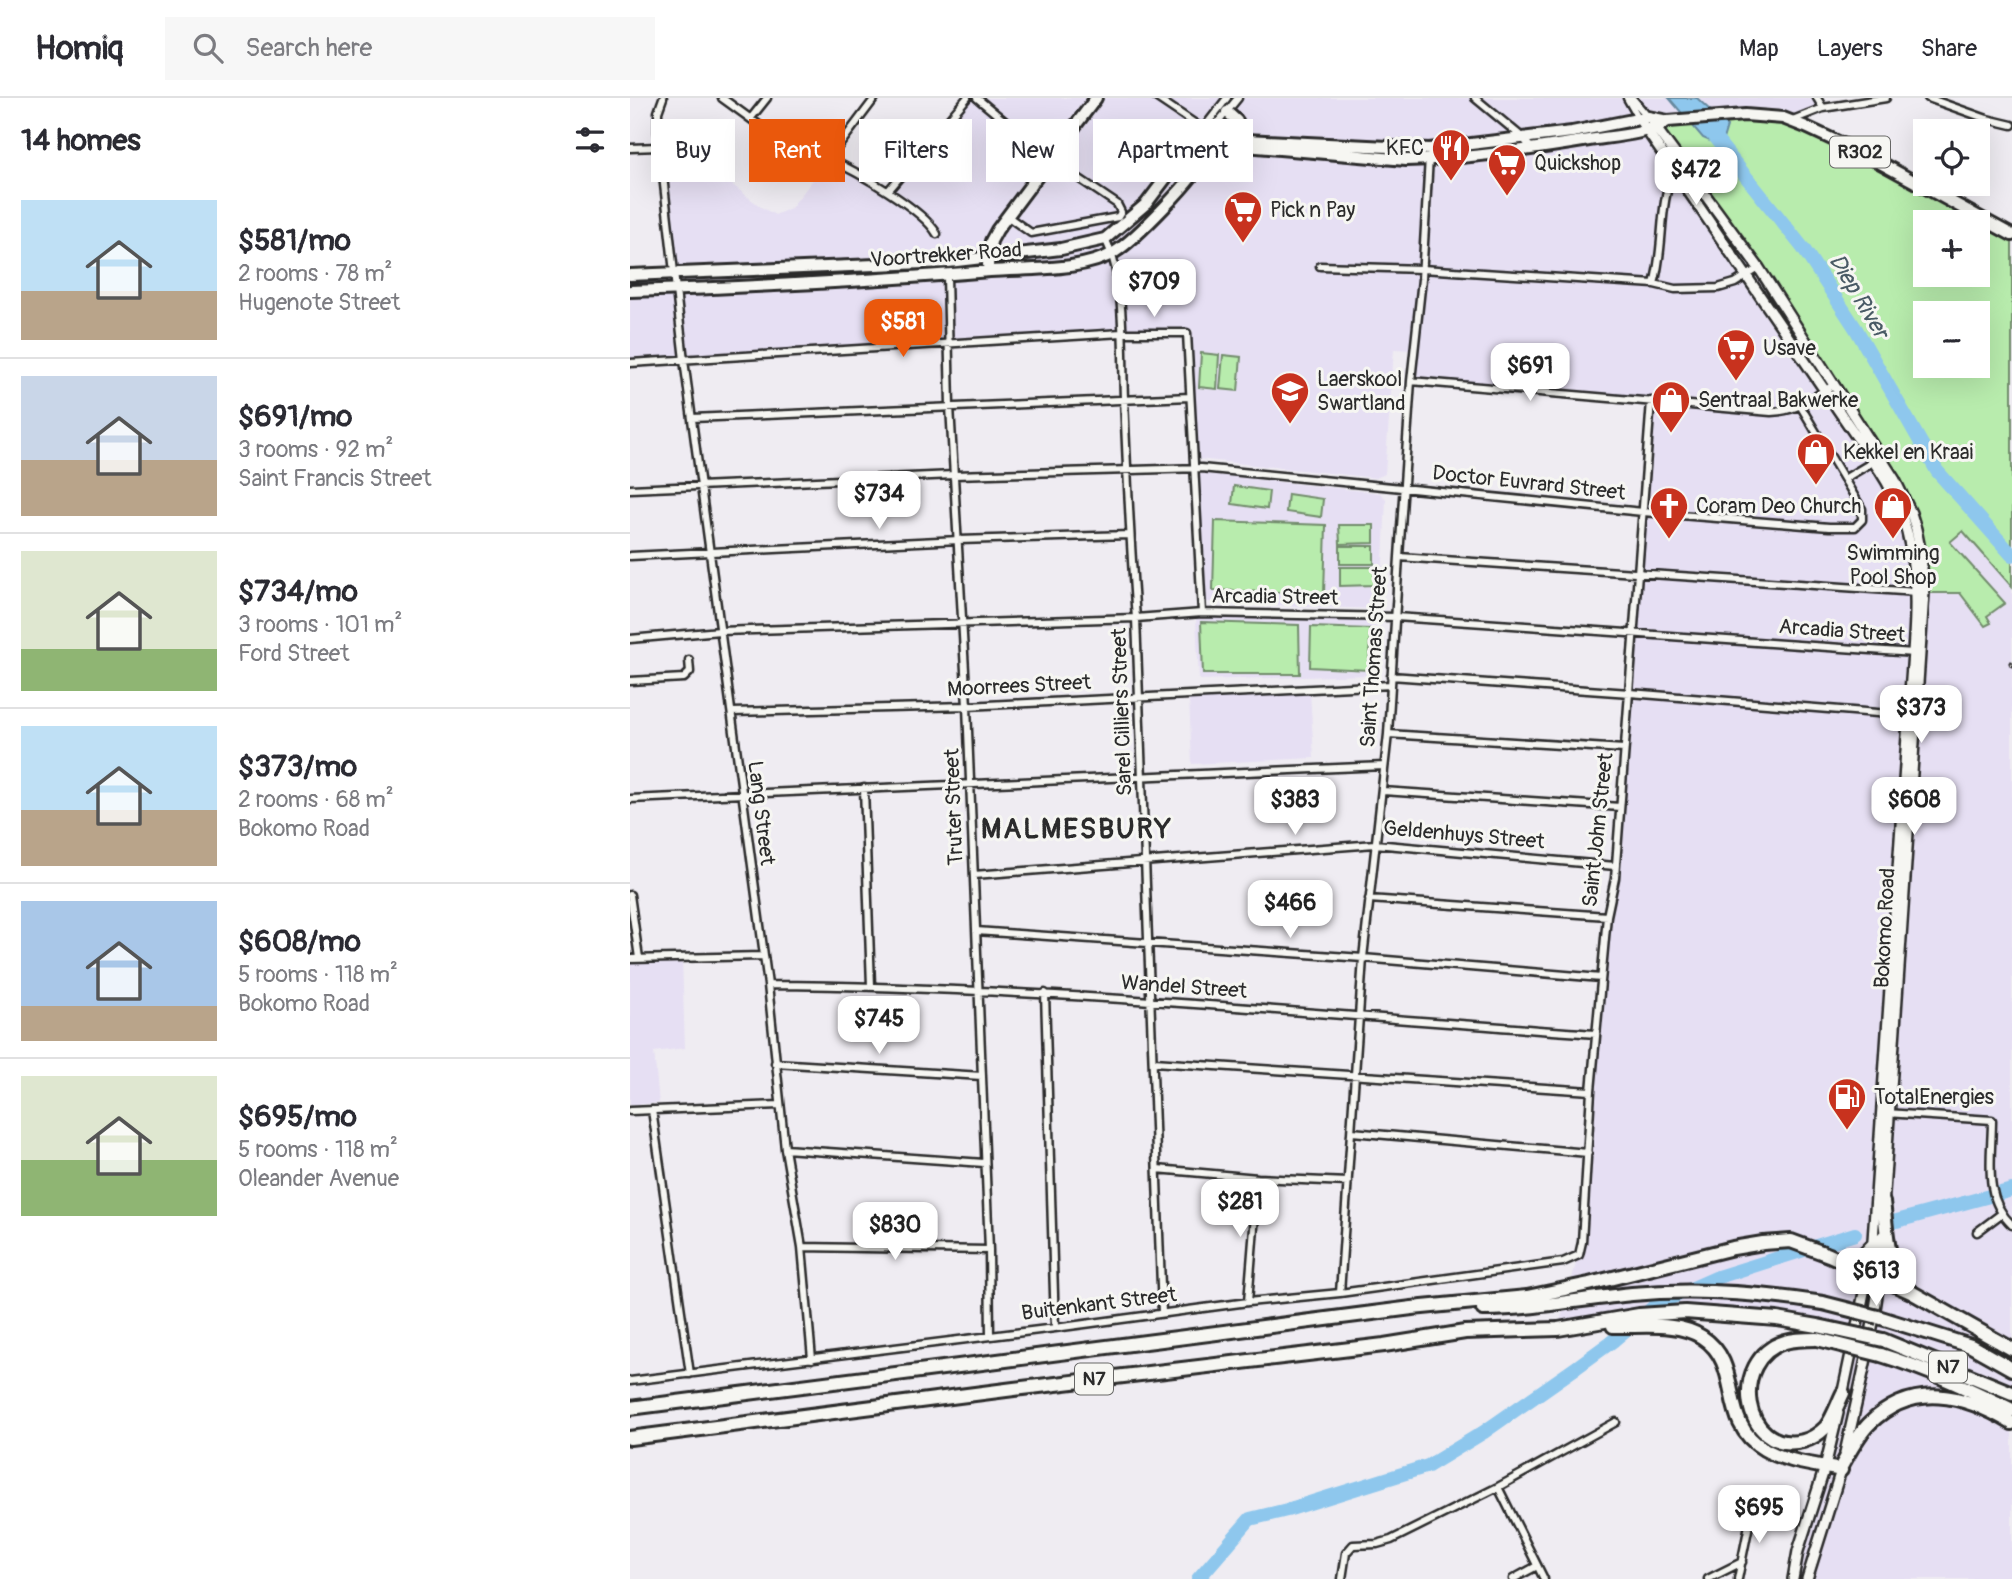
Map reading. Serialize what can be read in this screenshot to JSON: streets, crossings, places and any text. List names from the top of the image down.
{
  "streets": {
    "highway": ["N7"],
    "main road": ["R302", "Voortrekker Road", "Bokomo Road"],
    "street": [
      "Doctor Euvrard Street",
      "Arcadia Street",
      "Saint Thomas Street",
      "Moorrees Street",
      "Sarel Cilliers Street",
      "Truter Street",
      "Lang Street",
      "Saint John Street",
      "Geldenhuys Street",
      "Wandel Street",
      "Buitenkant Street"
    ]
  },
  "crossings": [
    ["R302", "Saint Thomas Street"],
    ["R302", "Bokomo Road"],
    ["Voortrekker Road", "Sarel Cilliers Street"],
    ["Voortrekker Road", "Truter Street"],
    ["Voortrekker Road", "Lang Street"],
    ["Doctor Euvrard Street", "Saint Thomas Street"],
    ["Doctor Euvrard Street", "Sarel Cilliers Street"],
    ["Doctor Euvrard Street", "Truter Street"],
    ["Doctor Euvrard Street", "Lang Street"],
    ["Doctor Euvrard Street", "Saint John Street"],
    ["Arcadia Street", "Saint Thomas Street"],
    ["Arcadia Street", "Sarel Cilliers Street"],
    ["Arcadia Street", "Truter Street"],
    ["Arcadia Street", "Lang Street"],
    ["Arcadia Street", "Saint John Street"],
    ["Arcadia Street", "Bokomo Road"],
    ["Saint Thomas Street", "Moorrees Street"],
    ["Saint Thomas Street", "Geldenhuys Street"],
    ["Saint Thomas Street", "Wandel Street"],
    ["Saint Thomas Street", "Buitenkant Street"],
    ["Moorrees Street", "Sarel Cilliers Street"],
    ["Moorrees Street", "Truter Street"],
    ["Moorrees Street", "Lang Street"],
    ["Sarel Cilliers Street", "Geldenhuys Street"],
    ["Sarel Cilliers Street", "Wandel Street"],
    ["Sarel Cilliers Street", "Buitenkant Street"],
    ["Truter Street", "Geldenhuys Street"],
    ["Truter Street", "Wandel Street"],
    ["Truter Street", "Buitenkant Street"],
    ["Lang Street", "Wandel Street"],
    ["Lang Street", "Buitenkant Street"],
    ["Saint John Street", "Geldenhuys Street"],
    ["Saint John Street", "Wandel Street"],
    ["Saint John Street", "Buitenkant Street"]
  ],
  "districts": ["MALMESBURY"],
  "water": ["Diep River"],
  "places": {
    "restaurant": ["KFC"],
    "supermarket": ["Quickshop", "Pick n Pay", "Usave"],
    "school or university": ["Laerskool Swartland"],
    "shop": ["Sentraal Bakwerke", "Kekkel en Kraai", "Swimming Pool Shop"],
    "church": ["Coram Deo Church"],
    "fuel station": ["TotalEnergies"]
  },
  "page": {
    "header": "Homiq",
    "search": "Search here",
    "nav": ["Map", "Layers", "Share"],
    "heading": "14 homes",
    "map_buttons": ["+", "−"],
    "chip": [
      "Buy",
      "Rent",
      "Filters",
      "New",
      "Apartment"
    ],
    "price": [
      "$472",
      "$709",
      "$581",
      "$691",
      "$734",
      "$373",
      "$383",
      "$608",
      "$466",
      "$745",
      "$281",
      "$830",
      "$613",
      "$695"
    ],
    "list": [
      {
        "name": "$581/mo",
        "note": "2 rooms · 78 m² · Hugenote Street"
      },
      {
        "name": "$691/mo",
        "note": "3 rooms · 92 m² · Saint Francis Street"
      },
      {
        "name": "$734/mo",
        "note": "3 rooms · 101 m² · Ford Street"
      },
      {
        "name": "$373/mo",
        "note": "2 rooms · 68 m² · Bokomo Road"
      },
      {
        "name": "$608/mo",
        "note": "5 rooms · 118 m² · Bokomo Road"
      },
      {
        "name": "$695/mo",
        "note": "5 rooms · 118 m² · Oleander Avenue"
      }
    ]
  }
}
